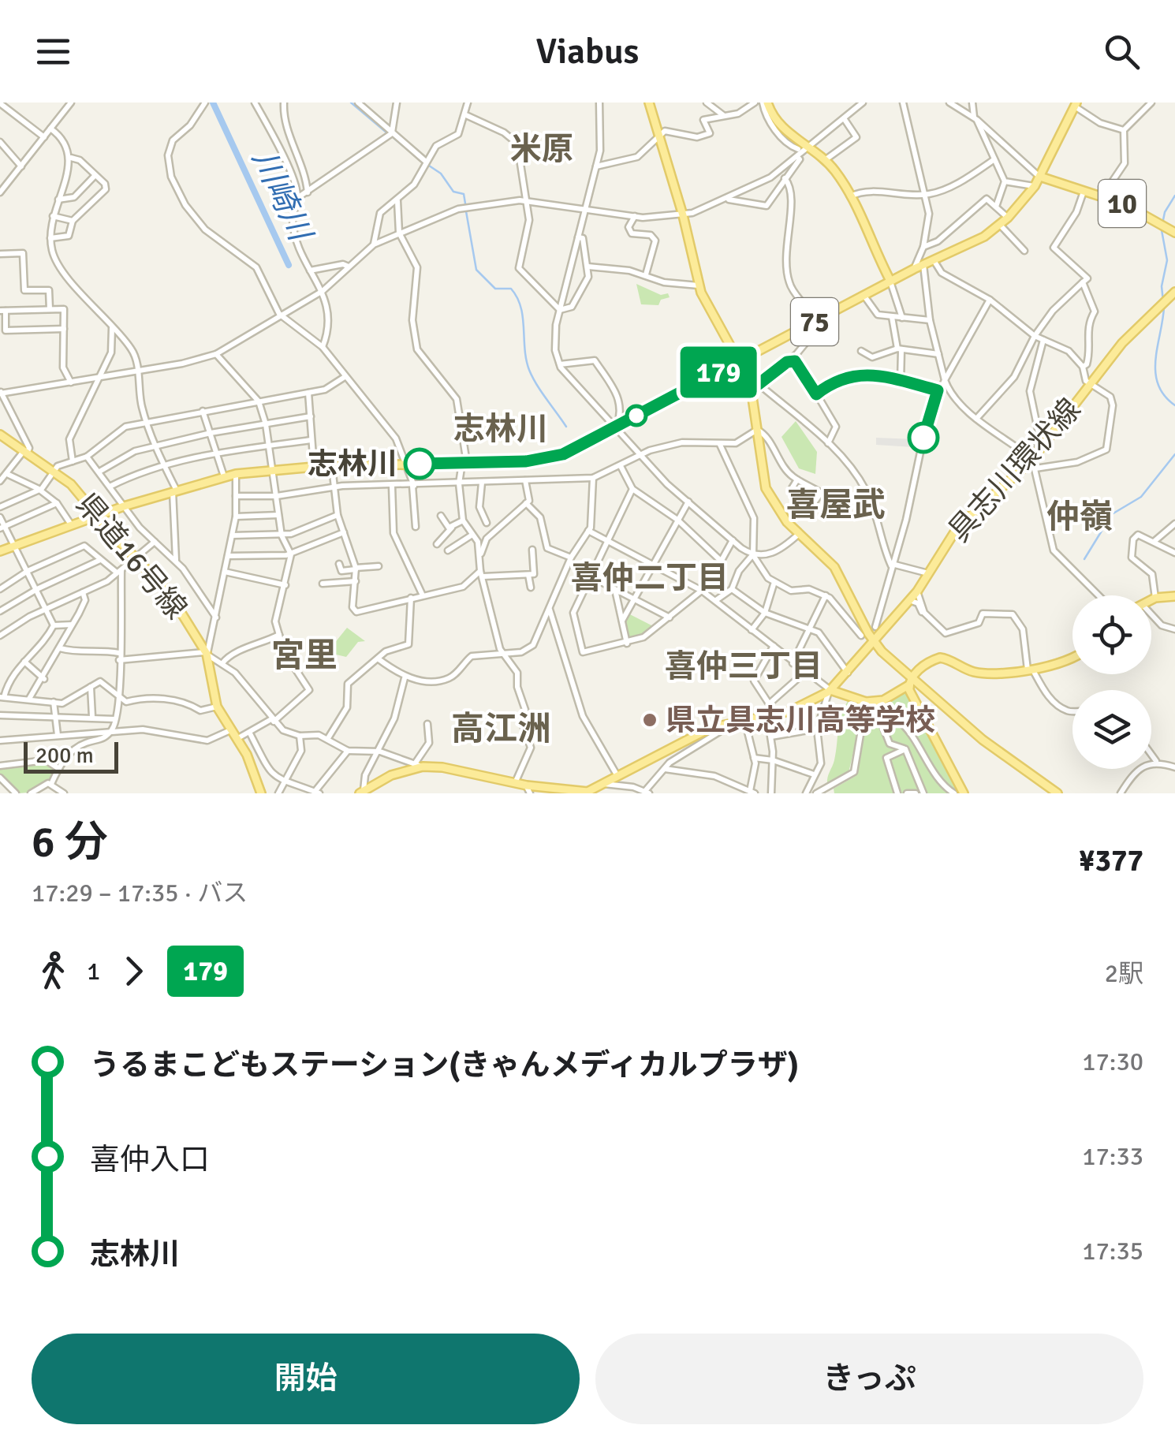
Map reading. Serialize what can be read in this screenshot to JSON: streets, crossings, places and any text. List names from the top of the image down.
{
  "streets": {
    "main road": [
      "10",
      "75",
      "具志川環状線",
      "県道16号線"
    ]
  },
  "crossings": [
    ["10", "75"],
    ["75", "県道16号線"]
  ],
  "districts": [
    "米原",
    "志林川",
    "喜屋武",
    "仲嶺",
    "喜仲二丁目",
    "宮里",
    "喜仲三丁目",
    "高江洲"
  ],
  "water": ["川崎川"],
  "places": ["志林川", "県立具志川高等学校"],
  "lines": ["bus line 179"],
  "scale_bar": "200 m",
  "page": {
    "header": "Viabus",
    "on_map": "179",
    "scale": "200 m",
    "heading": ["6 分", "17:29 – 17:35 · バス", "¥377"],
    "legs": ["1", "179", "2駅"],
    "list": [
      {
        "name": "うるまこどもステーション(きゃんメディカルプラザ)",
        "value": "17:30"
      },
      {
        "name": "喜仲入口",
        "value": "17:33"
      },
      {
        "name": "志林川",
        "value": "17:35"
      }
    ],
    "buttons": ["開始", "きっぷ"]
  }
}
